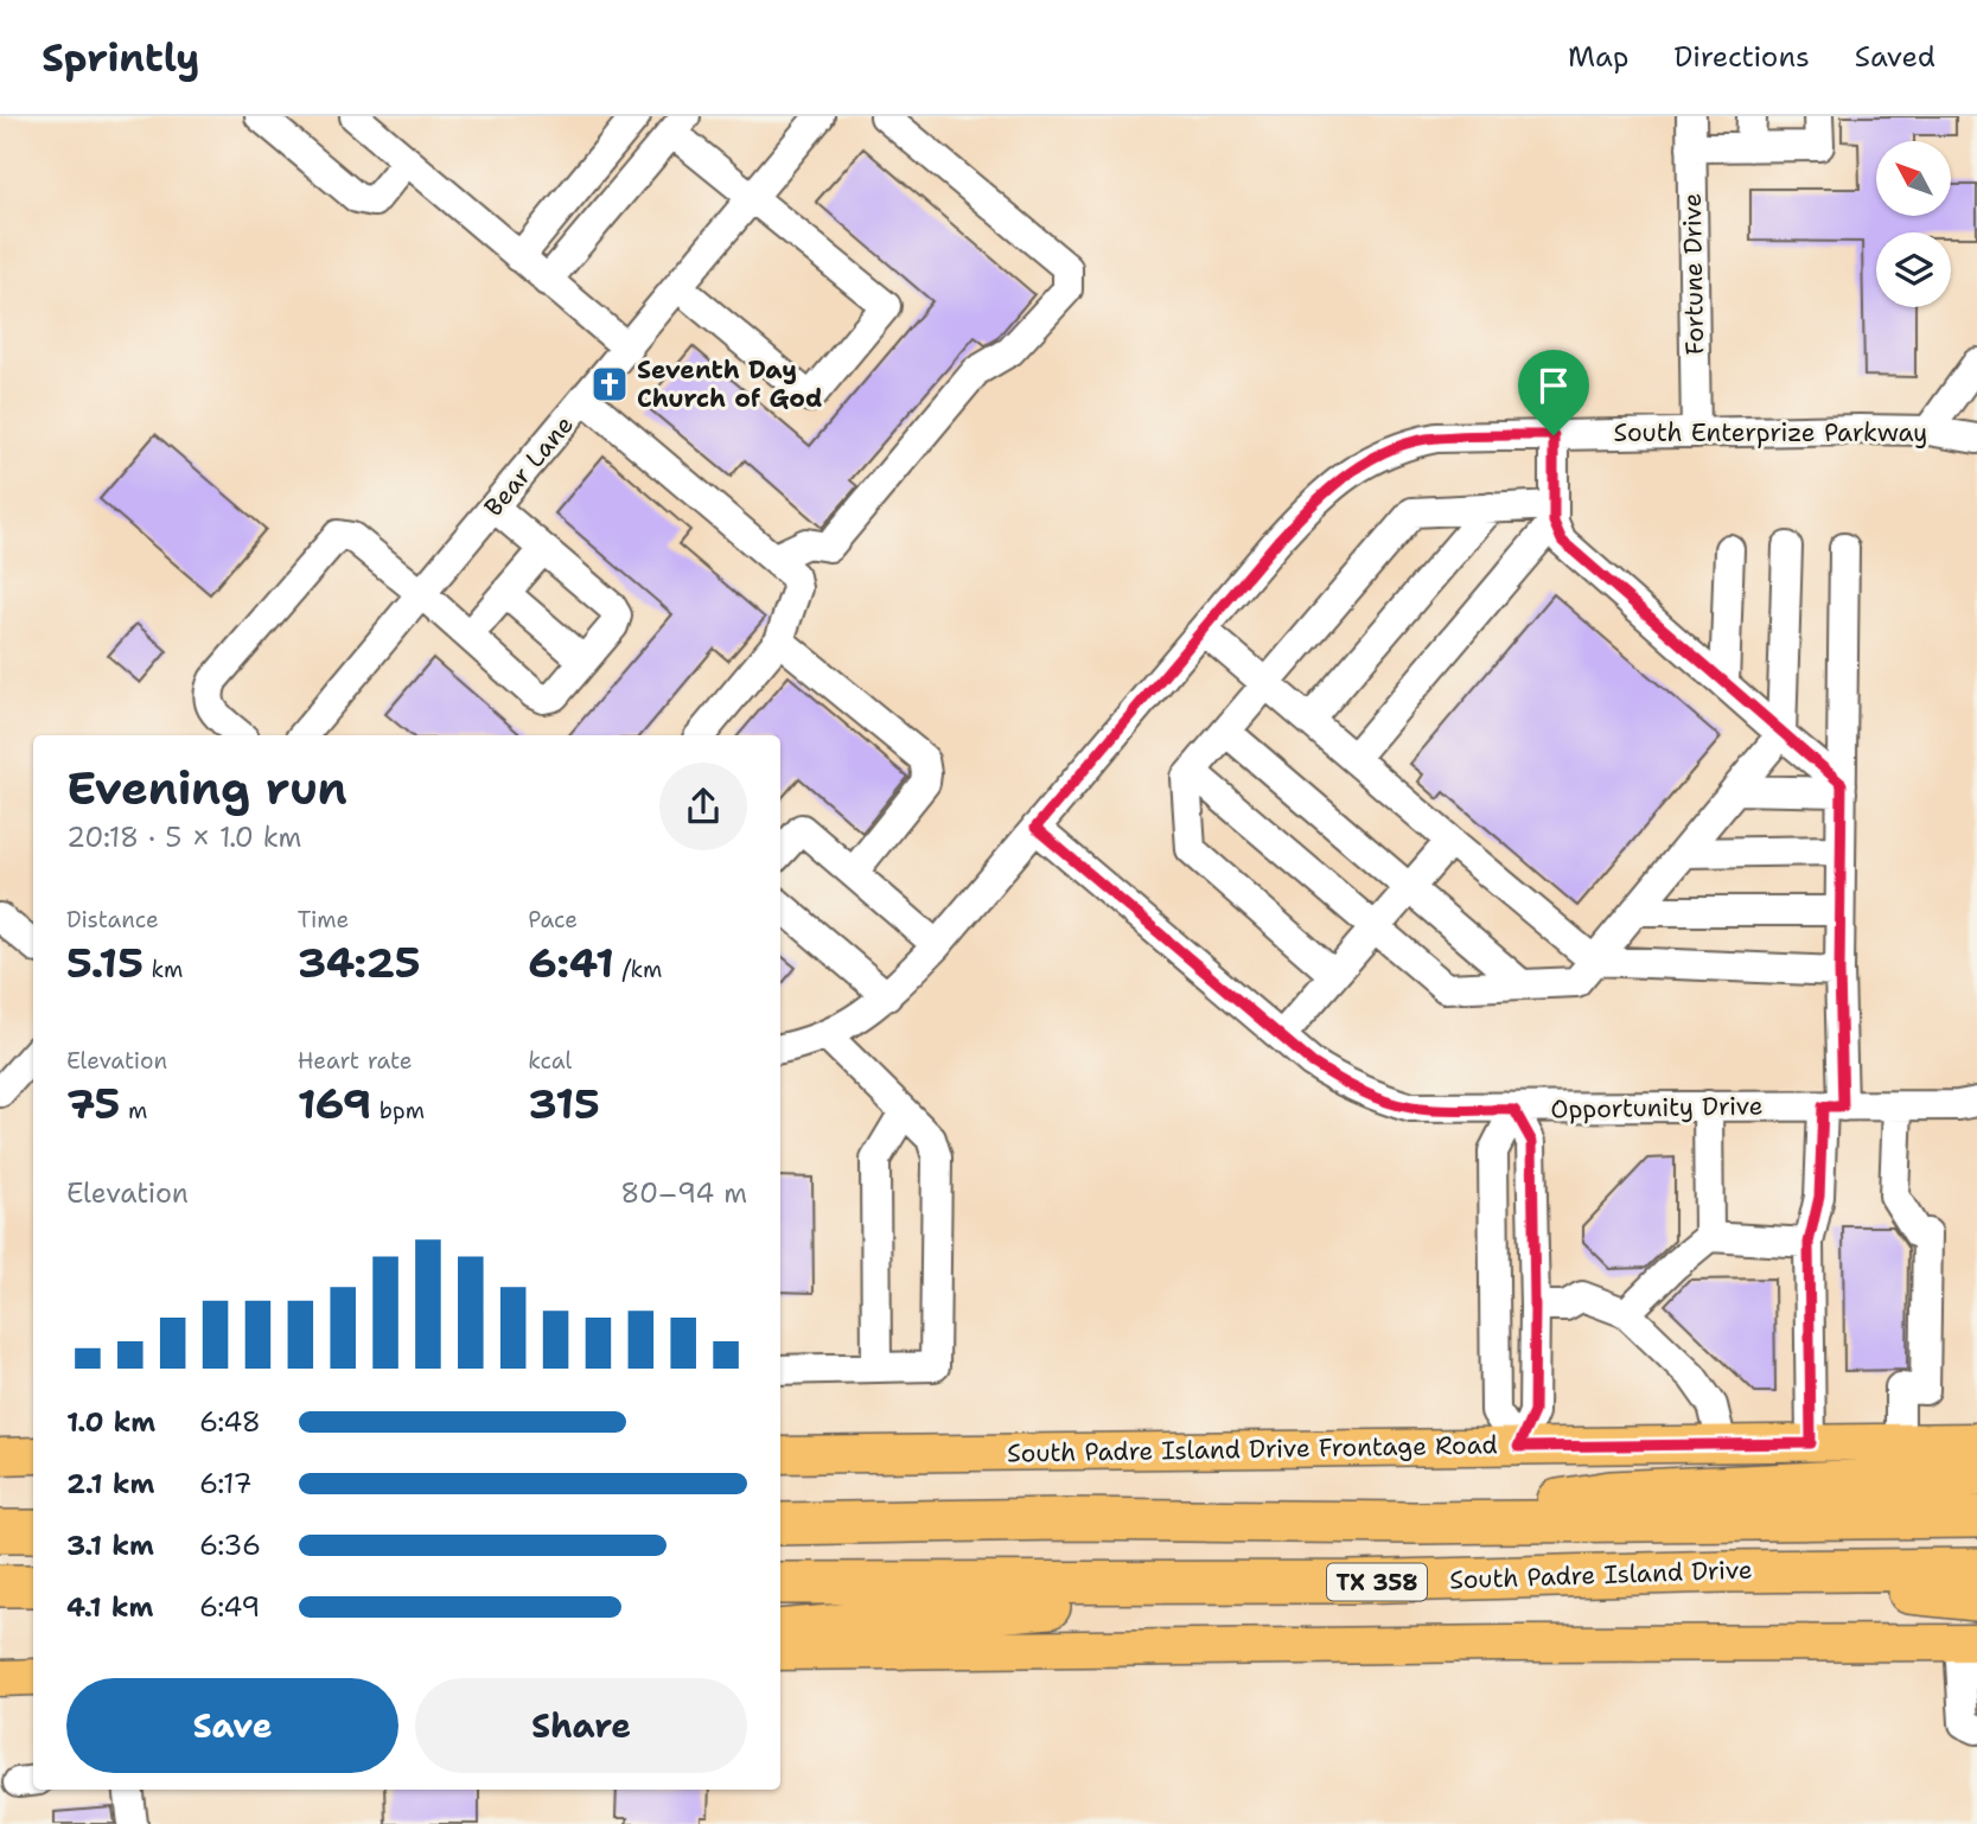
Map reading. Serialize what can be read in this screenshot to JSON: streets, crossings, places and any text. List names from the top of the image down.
{
  "streets": {
    "highway": ["South Padre Island Drive", "TX 358"],
    "main road": ["South Padre Island Drive Frontage Road"],
    "street": [
      "Fortune Drive",
      "South Enterprize Parkway",
      "Bear Lane",
      "Opportunity Drive"
    ]
  },
  "crossings": [
    ["Fortune Drive", "South Enterprize Parkway"],
    ["South Enterprize Parkway", "Opportunity Drive"]
  ],
  "places": {
    "church": ["Seventh Day Church of God"]
  },
  "north": "top left",
  "page": {
    "header": "Sprintly",
    "nav": ["Map", "Directions", "Saved"],
    "heading": ["Evening run", "20:18 · 5 × 1.0 km"],
    "stats": [
      ["Distance", "5.15 km"],
      ["Time", "34:25"],
      ["Pace", "6:41 /km"],
      ["Elevation", "75 m"],
      ["Heart rate", "169 bpm"],
      ["kcal", "315"]
    ],
    "chart": ["Elevation", "80–94 m"],
    "list": [
      {
        "name": "1.0 km",
        "note": "6:48"
      },
      {
        "name": "2.1 km",
        "note": "6:17"
      },
      {
        "name": "3.1 km",
        "note": "6:36"
      },
      {
        "name": "4.1 km",
        "note": "6:49"
      }
    ],
    "buttons": ["Save", "Share"]
  }
}
